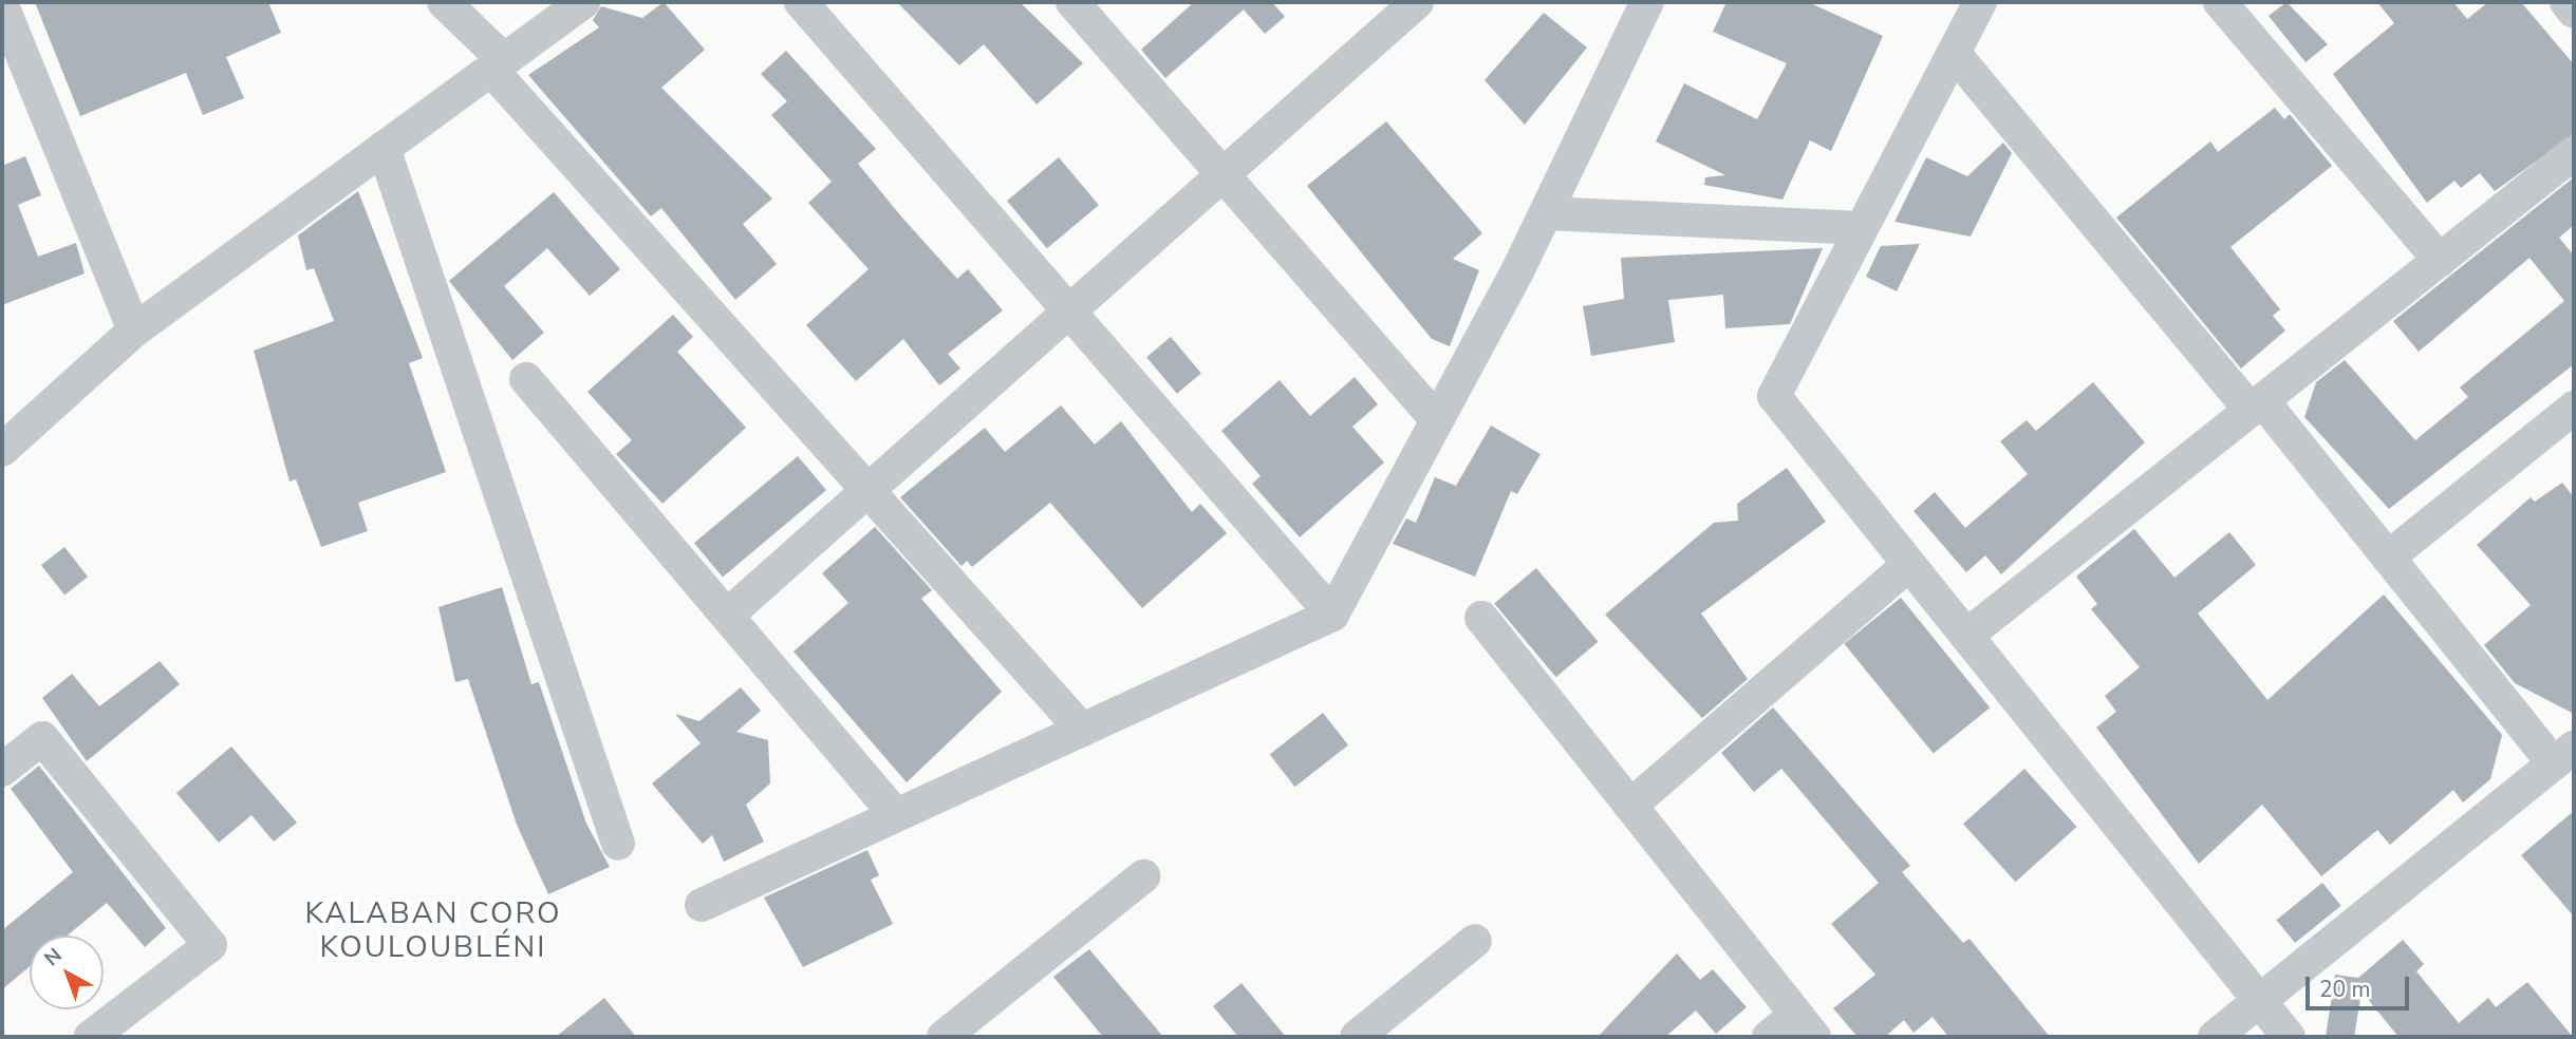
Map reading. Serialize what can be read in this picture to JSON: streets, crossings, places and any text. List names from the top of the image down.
{
  "districts": ["KALABAN CORO KOULOUBLÉNI"],
  "scale_bar": "20 m",
  "north": "top left"
}
